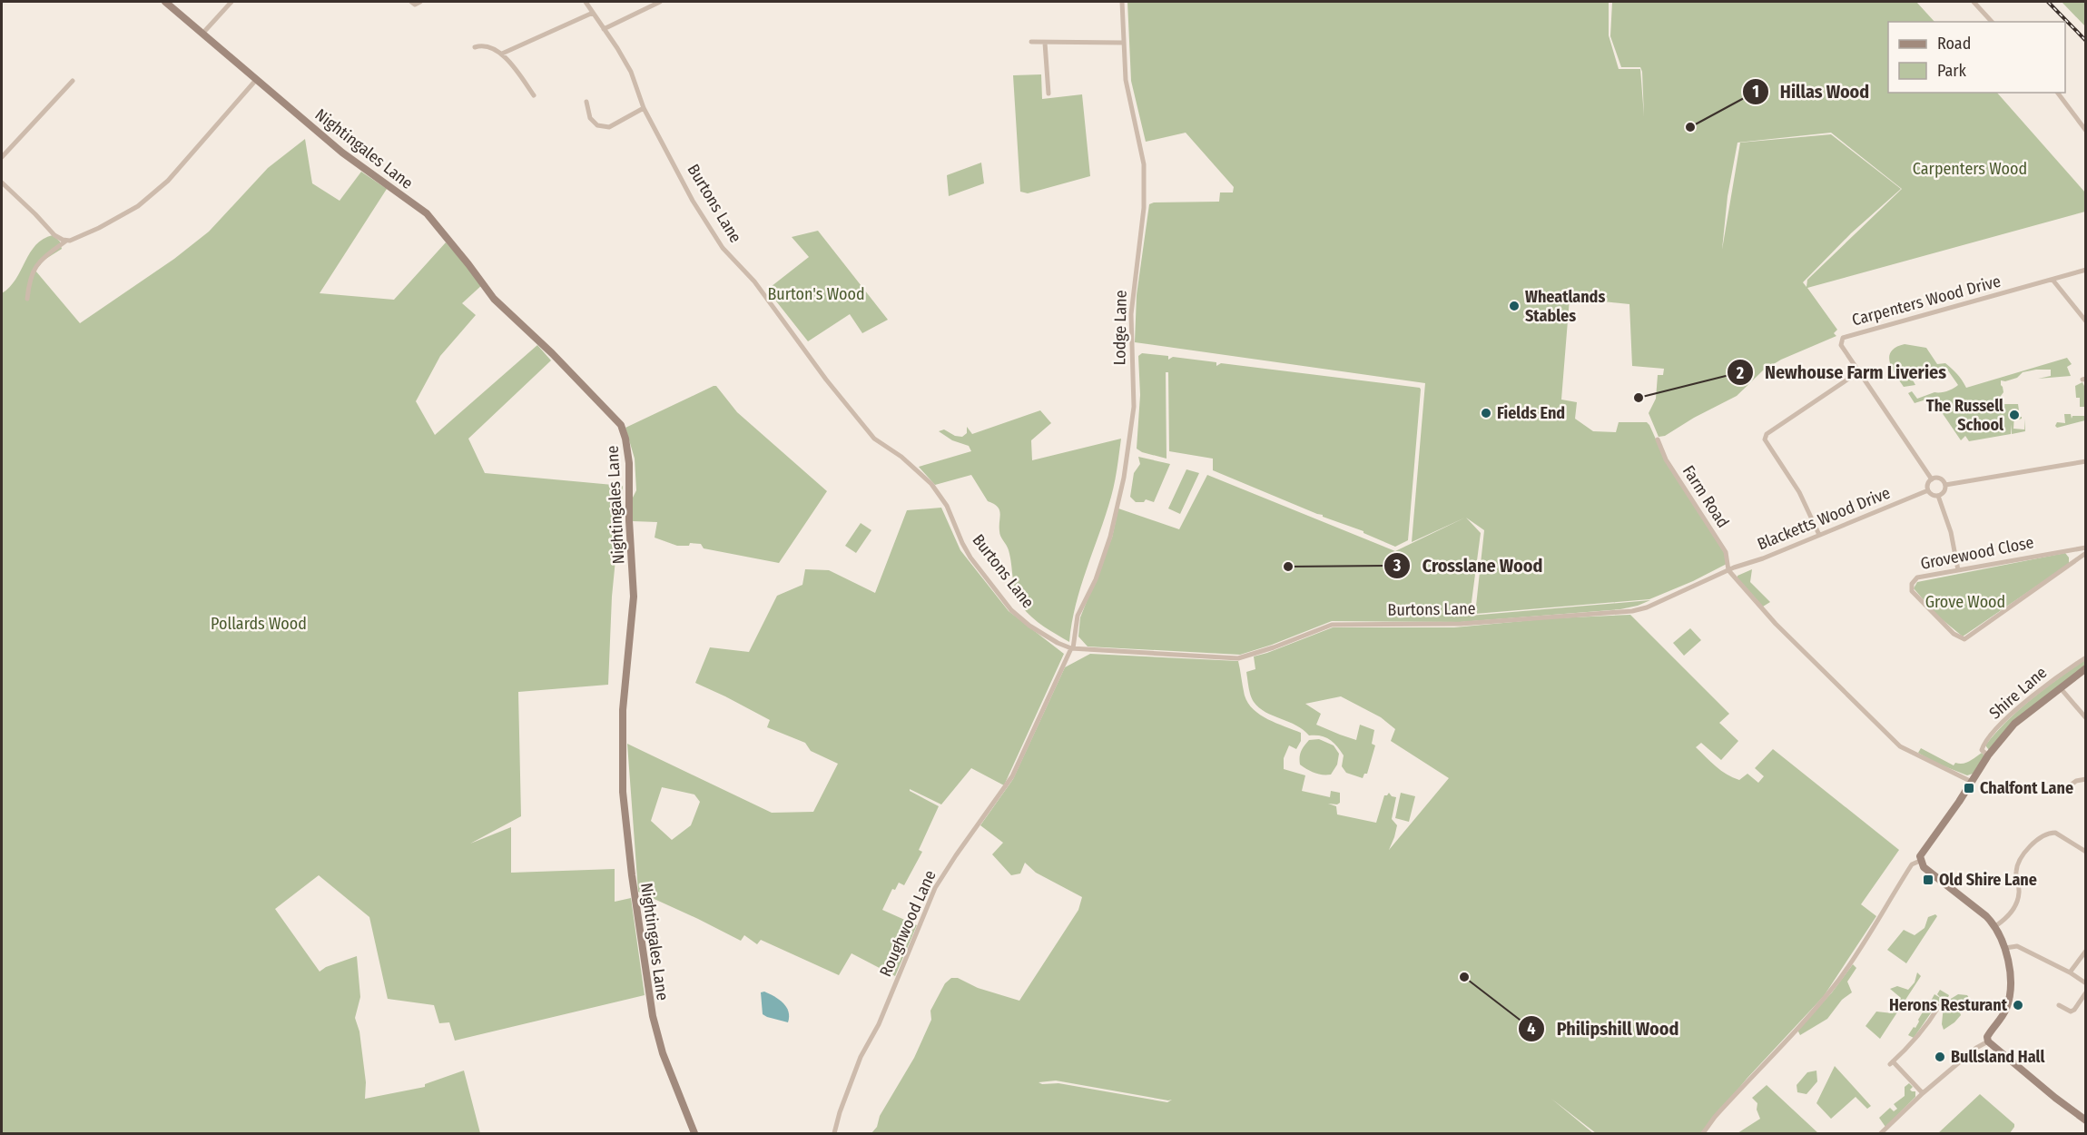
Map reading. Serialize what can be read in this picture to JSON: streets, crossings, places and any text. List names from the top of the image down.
{
  "streets": {
    "main road": ["Nightingales Lane", "Shire Lane"],
    "street": [
      "Burtons Lane",
      "Carpenters Wood Drive",
      "Lodge Lane",
      "Farm Road",
      "Blacketts Wood Drive",
      "Grovewood Close",
      "Roughwood Lane"
    ]
  },
  "crossings": [
    ["Burtons Lane", "Lodge Lane"],
    ["Burtons Lane", "Farm Road"],
    ["Burtons Lane", "Blacketts Wood Drive"],
    ["Burtons Lane", "Roughwood Lane"],
    ["Carpenters Wood Drive", "Blacketts Wood Drive"],
    ["Lodge Lane", "Roughwood Lane"],
    ["Farm Road", "Blacketts Wood Drive"]
  ],
  "parks": [
    "Carpenters Wood",
    "Burton's Wood",
    "Grove Wood",
    "Pollards Wood"
  ],
  "places": {
    "other": [
      "Hillas Wood",
      "Wheatlands Stables",
      "Newhouse Farm Liveries",
      "Fields End",
      "The Russell School",
      "Crosslane Wood",
      "Philipshill Wood",
      "Herons Resturant",
      "Bullsland Hall"
    ],
    "transit": ["Chalfont Lane", "Old Shire Lane"]
  },
  "legend": ["Road", "Park"]
}
